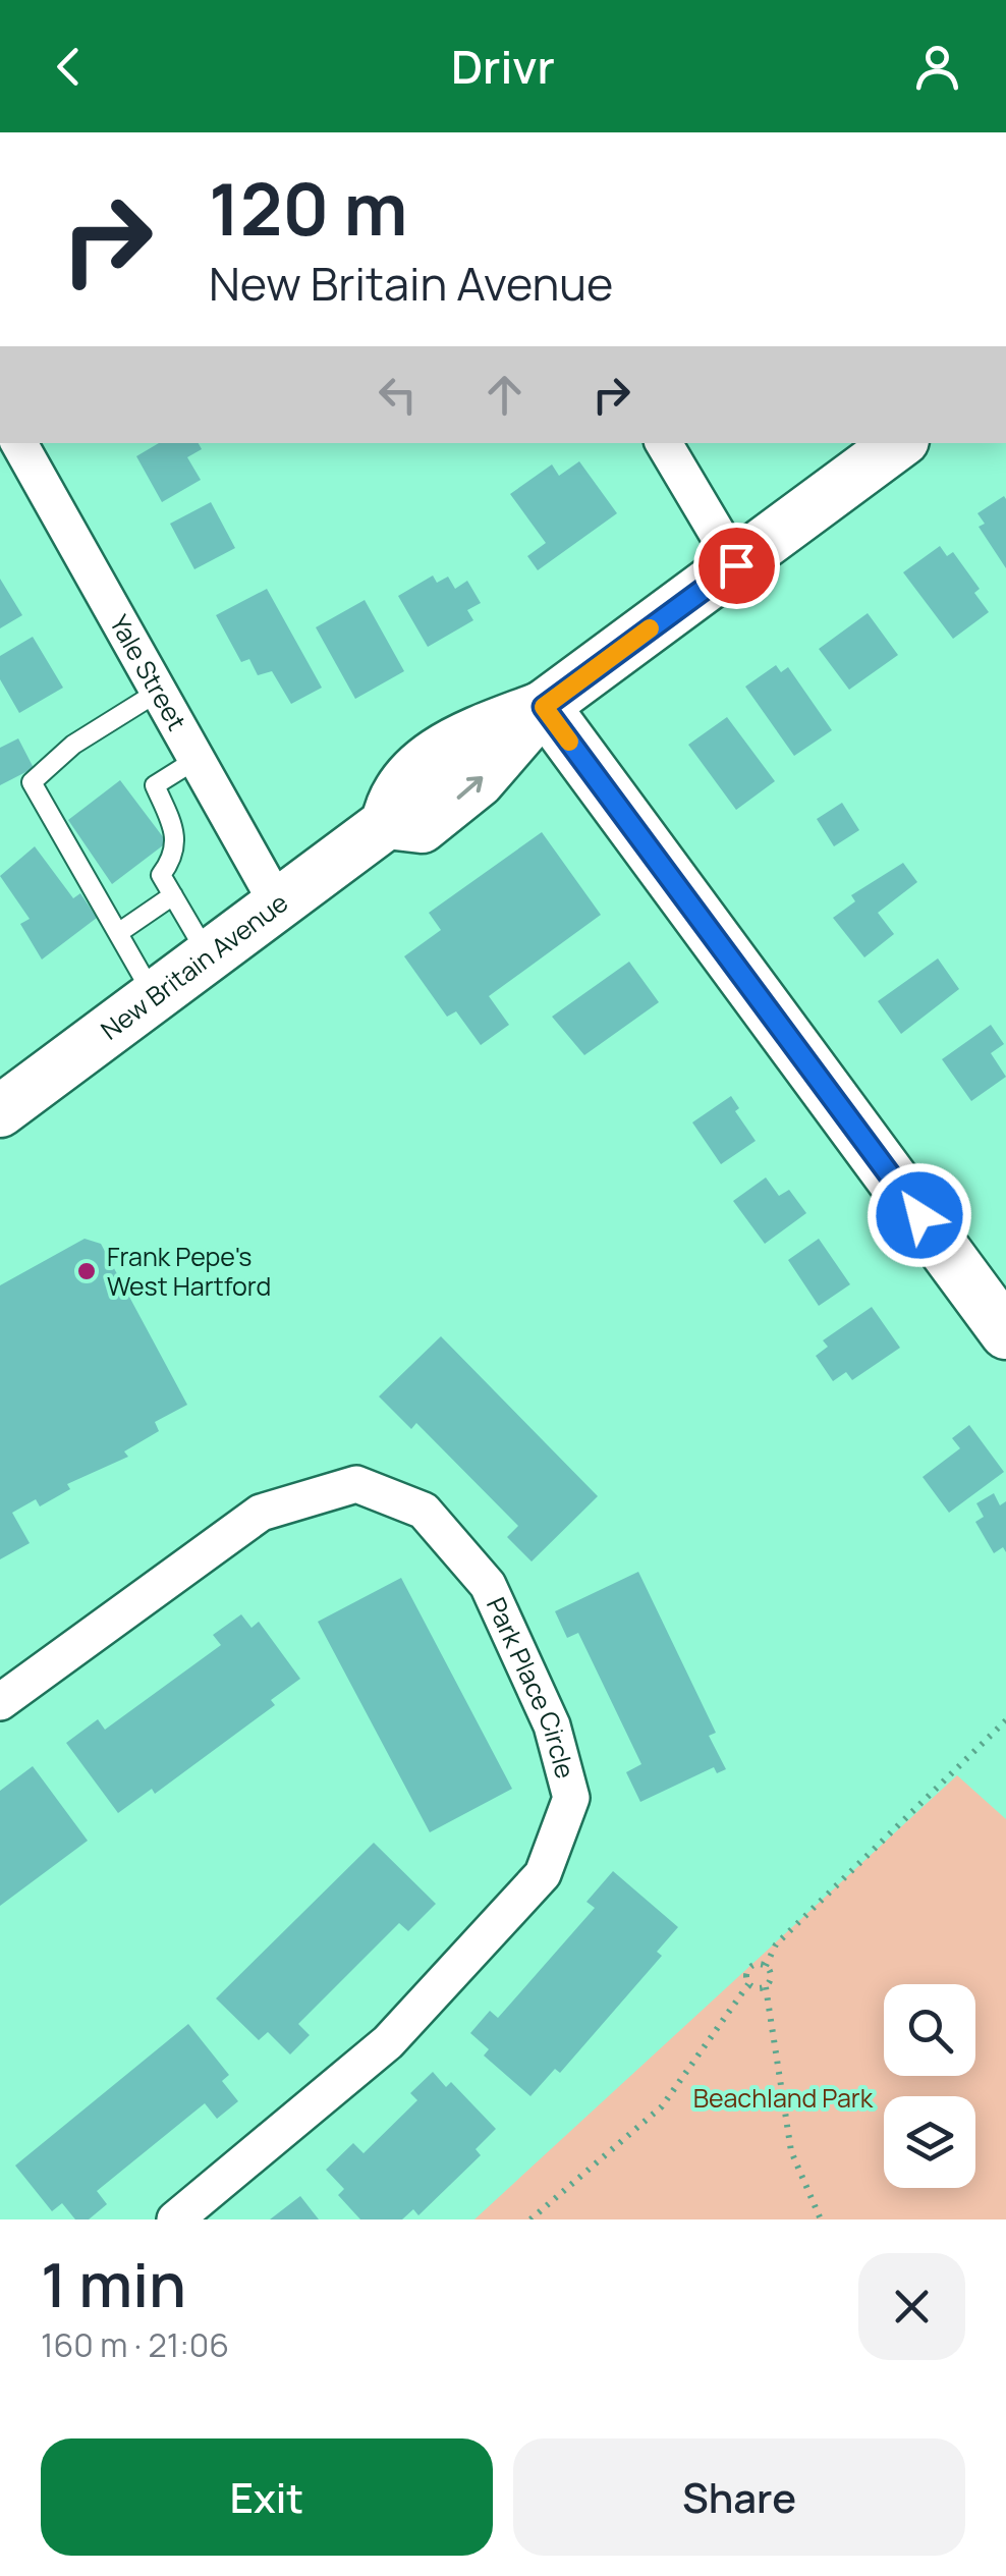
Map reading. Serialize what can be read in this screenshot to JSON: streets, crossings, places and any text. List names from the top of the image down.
{
  "streets": {
    "main road": ["New Britain Avenue"],
    "street": ["Yale Street", "Park Place Circle"]
  },
  "crossings": [
    ["Yale Street", "New Britain Avenue"]
  ],
  "parks": ["Beachland Park"],
  "places": ["Frank Pepe's West Hartford"],
  "page": {
    "header": "Drivr",
    "turn": ["120 m", "New Britain Avenue"],
    "heading": ["1 min", "160 m · 21:06"],
    "buttons": ["Exit", "Share"]
  }
}
